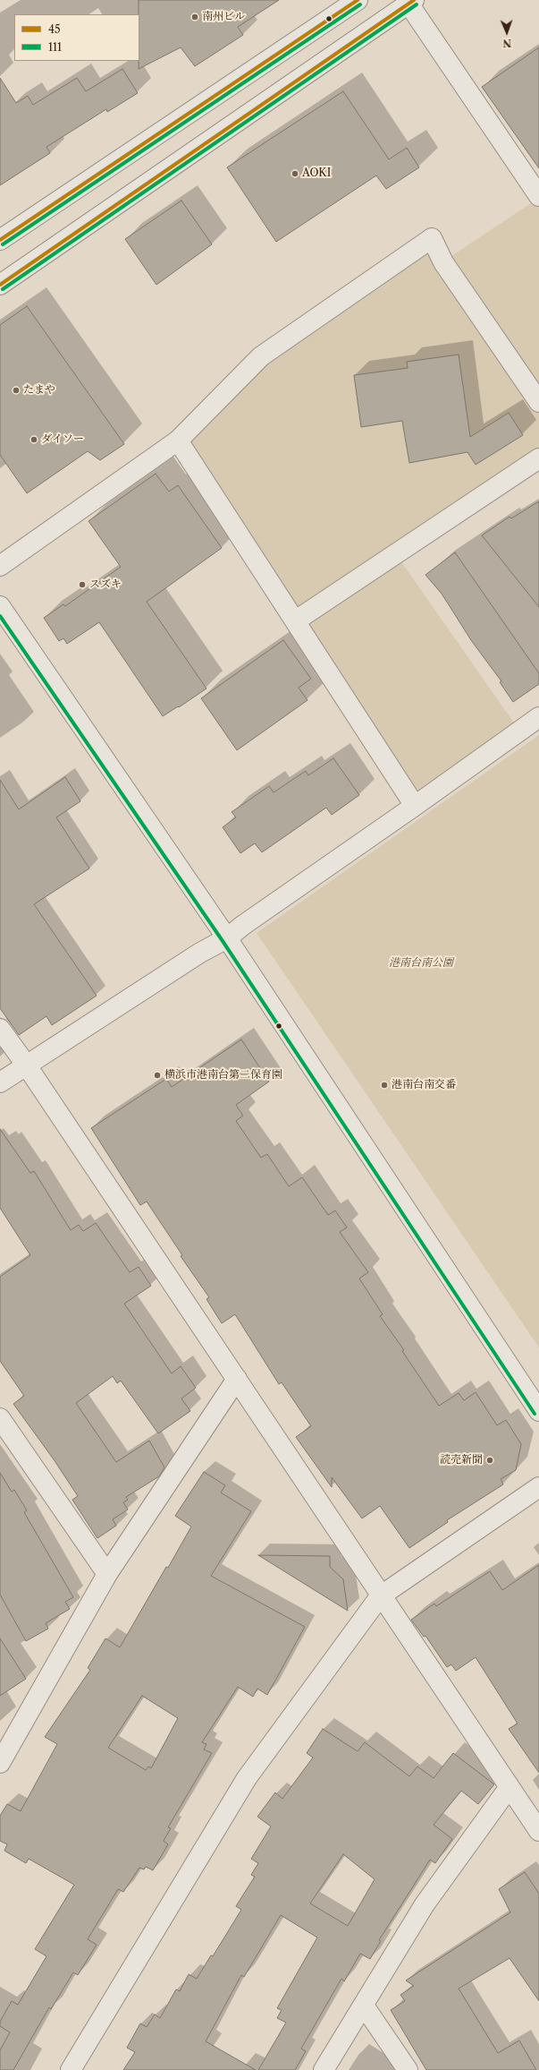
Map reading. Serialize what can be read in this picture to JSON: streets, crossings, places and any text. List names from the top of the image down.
{
  "parks": ["港南台南公園"],
  "places": [
    "南州ビル",
    "AOKI",
    "たまや",
    "ダイソー",
    "スズキ",
    "横浜市港南台第二保育園",
    "港南台南交番",
    "読売新聞"
  ],
  "lines": ["transit line 45", "transit line 111"],
  "legend": ["45", "111"],
  "north": "bottom"
}
